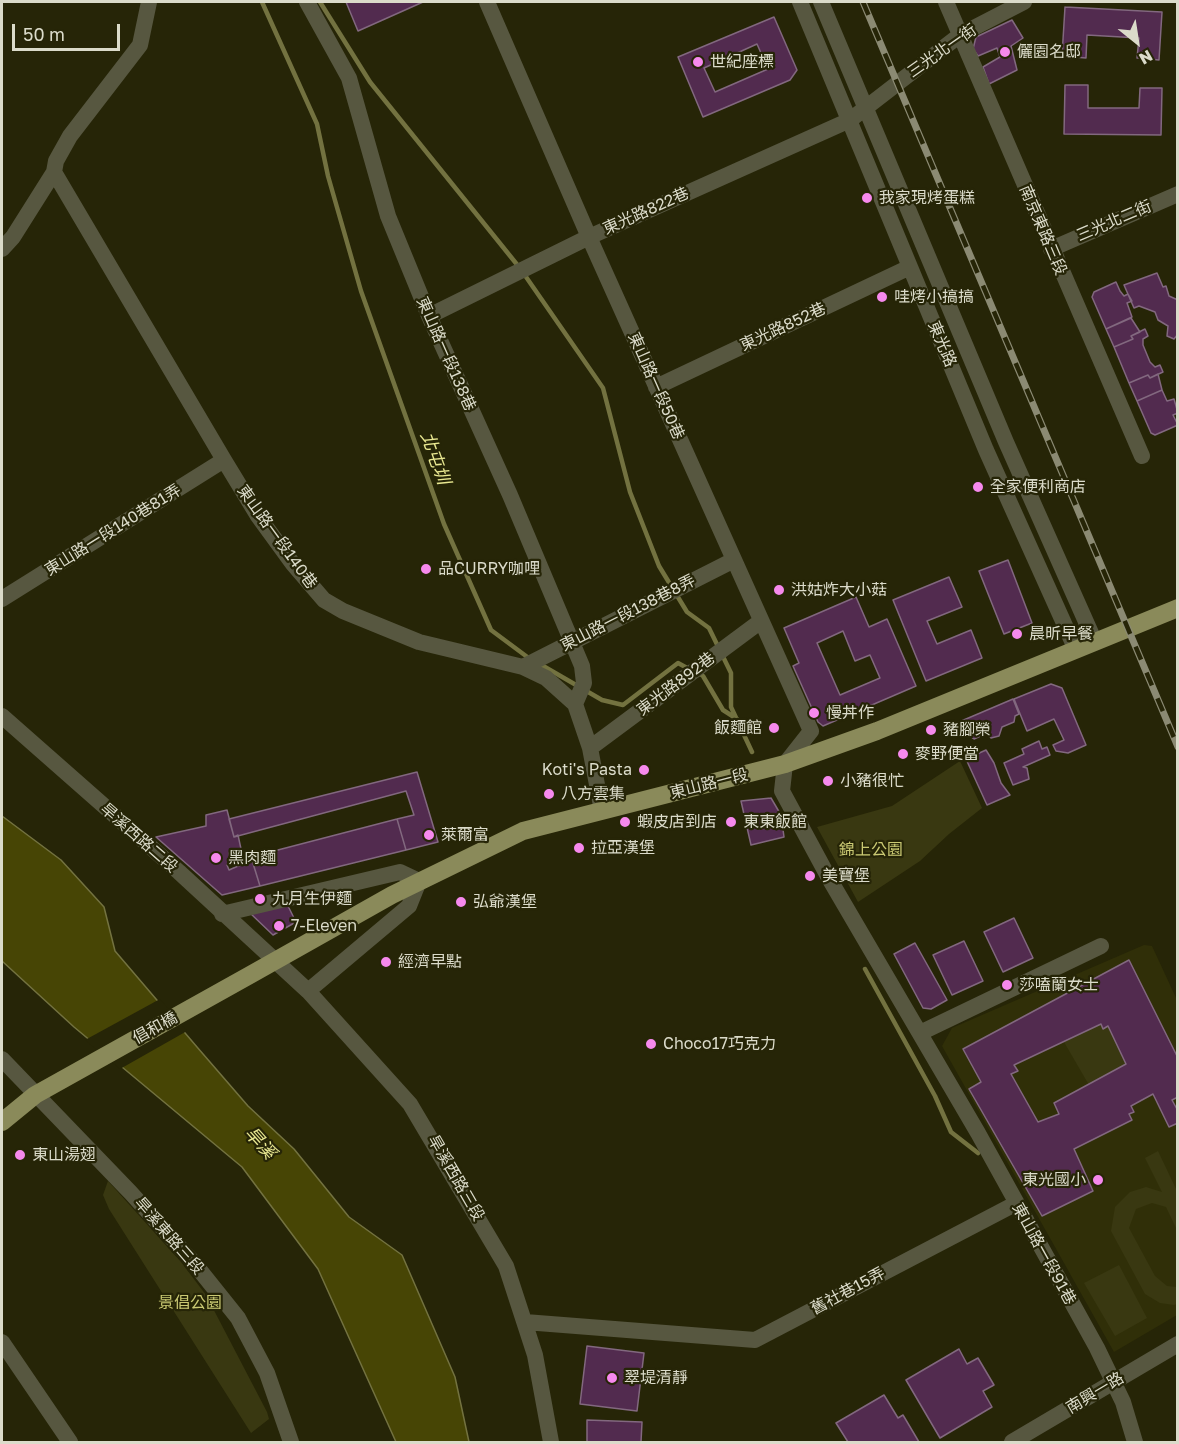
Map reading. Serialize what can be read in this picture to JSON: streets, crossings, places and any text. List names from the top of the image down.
{
  "streets": {
    "main road": ["東山路一段", "倡和橋"],
    "street": [
      "三光北一街",
      "東光路822巷",
      "三光北二街",
      "南京東路三段",
      "東光路852巷",
      "東光路",
      "東山路一段138巷",
      "東山路一段50巷",
      "東山路一段140巷81弄",
      "東山路一段140巷",
      "東山路一段138巷8弄",
      "東光路892巷",
      "旱溪西路二段",
      "旱溪西路三段",
      "旱溪東路三段",
      "東山路一段91巷",
      "舊社巷15弄",
      "南興一路"
    ]
  },
  "crossings": [
    ["三光北一街", "東光路822巷"],
    ["三光北一街", "南京東路三段"],
    ["三光北一街", "東光路"],
    ["東光路822巷", "東光路"],
    ["東光路822巷", "東山路一段138巷"],
    ["東光路822巷", "東山路一段50巷"],
    ["三光北二街", "南京東路三段"],
    ["東光路852巷", "東光路"],
    ["東光路852巷", "東山路一段50巷"],
    ["東光路", "東山路一段"],
    ["東山路一段138巷", "東山路一段140巷"],
    ["東山路一段138巷", "東山路一段138巷8弄"],
    ["東山路一段50巷", "東山路一段138巷8弄"],
    ["東山路一段50巷", "東光路892巷"],
    ["東山路一段50巷", "東山路一段"],
    ["東山路一段50巷", "東山路一段91巷"],
    ["東山路一段140巷81弄", "東山路一段140巷"],
    ["東山路一段140巷", "東山路一段138巷8弄"],
    ["東山路一段140巷", "東光路892巷"],
    ["東山路一段140巷", "東山路一段"],
    ["東山路一段", "旱溪西路二段"],
    ["東山路一段", "倡和橋"],
    ["東山路一段", "旱溪西路三段"],
    ["東山路一段", "東山路一段91巷"],
    ["旱溪西路二段", "旱溪西路三段"],
    ["倡和橋", "旱溪東路三段"],
    ["旱溪西路三段", "舊社巷15弄"],
    ["東山路一段91巷", "舊社巷15弄"],
    ["東山路一段91巷", "南興一路"]
  ],
  "water": ["北屯圳", "旱溪"],
  "parks": ["錦上公園", "景倡公園"],
  "places": [
    "儷園名邸",
    "世紀座標",
    "我家現烤蛋糕",
    "哇烤小搞搞",
    "全家便利商店",
    "品CURRY咖哩",
    "洪姑炸大小菇",
    "晨昕早餐",
    "慢丼作",
    "飯麵館",
    "豬腳榮",
    "麥野便當",
    "Koti's Pasta",
    "小豬很忙",
    "八方雲集",
    "蝦皮店到店",
    "東東飯館",
    "萊爾富",
    "拉亞漢堡",
    "黑肉麵",
    "美寶堡",
    "九月生伊麵",
    "弘爺漢堡",
    "7-Eleven",
    "經濟早點",
    "莎嗑蘭女士",
    "Choco17巧克力",
    "東山湯翅",
    "東光國小",
    "翠堤清靜"
  ],
  "scale_bar": "50 m",
  "north": "bottom right"
}
